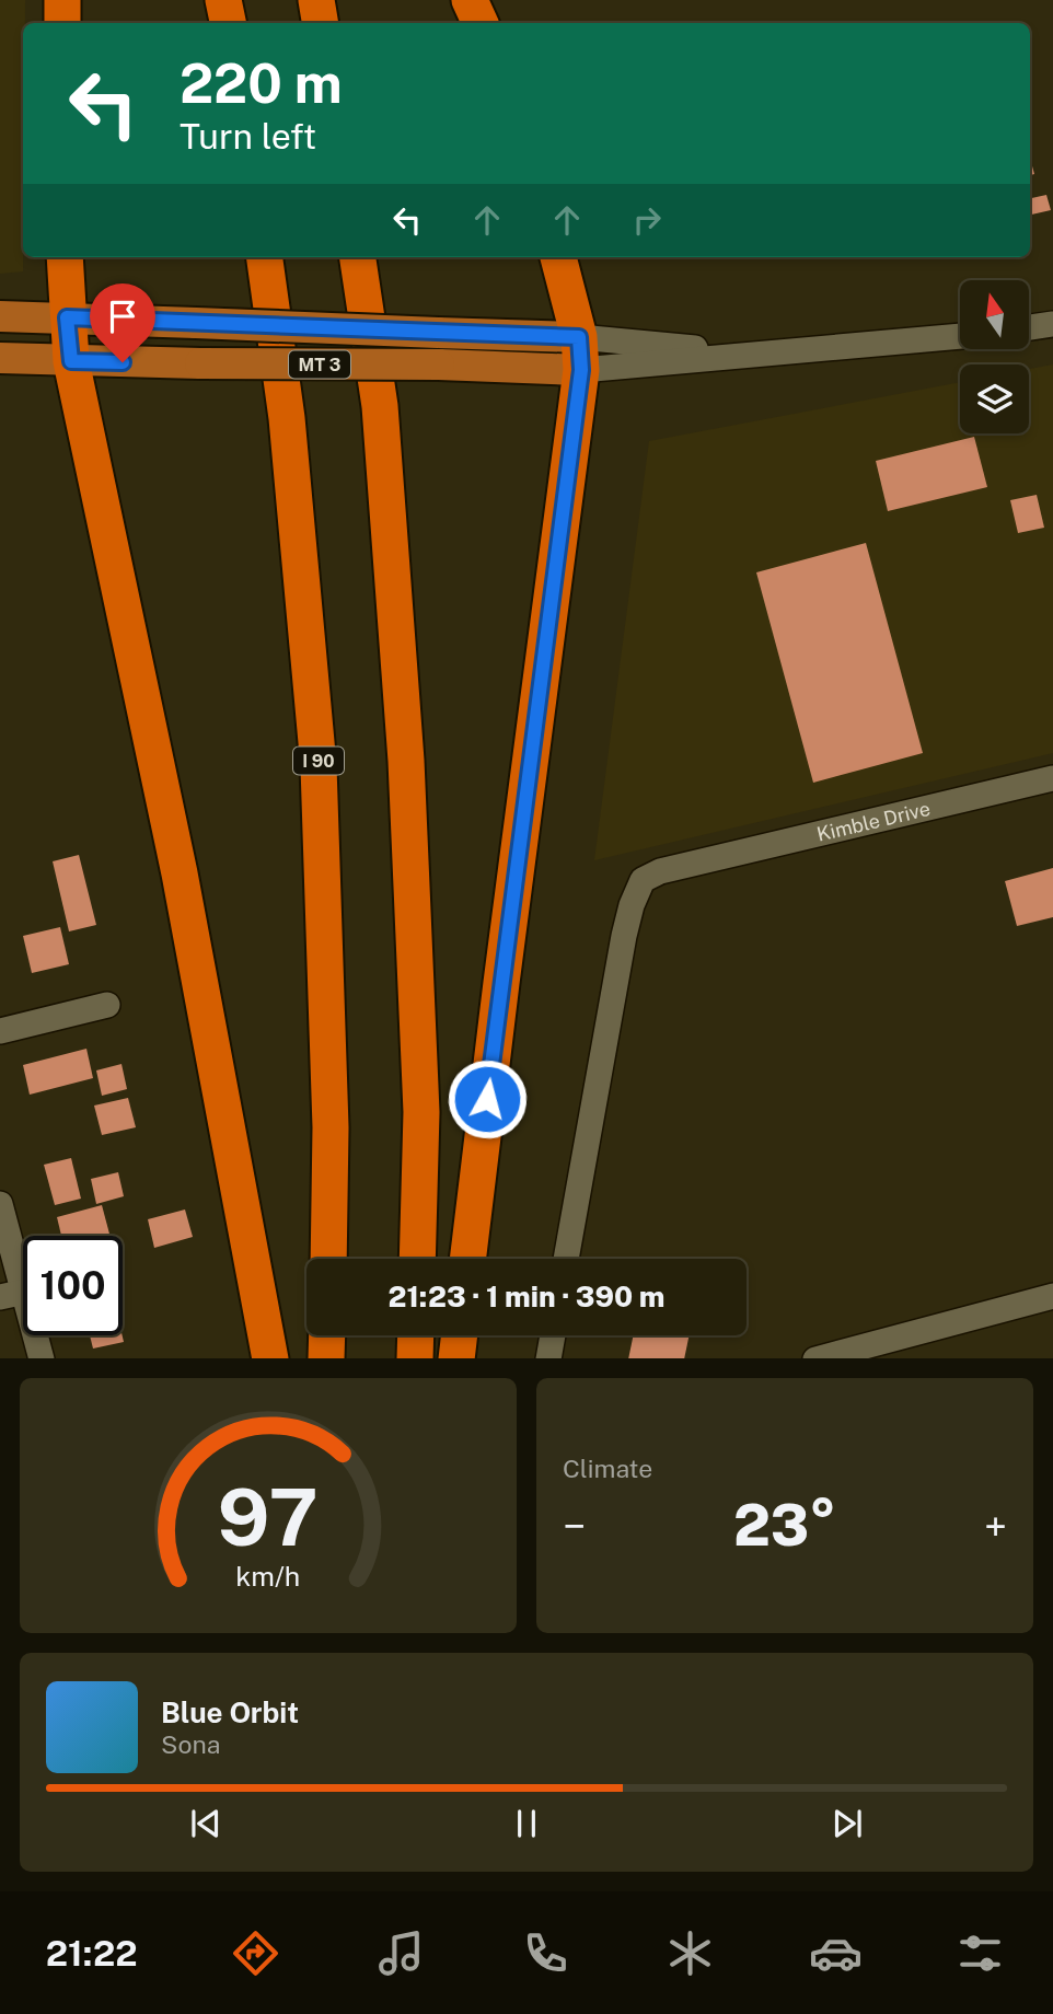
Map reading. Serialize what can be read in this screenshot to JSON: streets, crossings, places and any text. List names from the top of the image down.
{
  "streets": {
    "highway": ["I 90"],
    "main road": ["MT 3"],
    "street": ["Kimble Drive"]
  },
  "north": "top",
  "page": {
    "turn": ["220 m", "Turn left"],
    "limit": "100",
    "trip": "21:23 · 1 min · 390 m",
    "tile": "Climate",
    "heat": ["−", "23°", "+"],
    "song": ["Blue Orbit", "Sona"],
    "tabs": "21:22",
    "gauge": ["97", "km/h"]
  }
}
